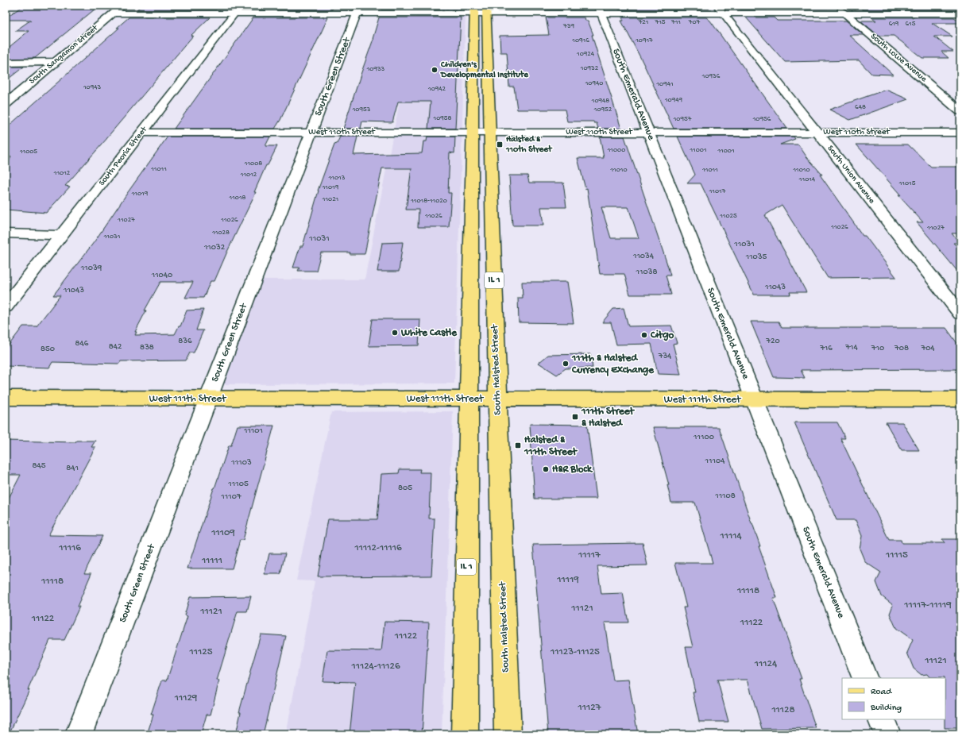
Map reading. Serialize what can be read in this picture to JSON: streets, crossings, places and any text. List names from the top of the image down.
{
  "streets": {
    "main road": ["IL 1", "South Halsted Street", "West 111th Street"],
    "street": [
      "South Sangamon Street",
      "South Lowe Avenue",
      "South Green Street",
      "South Emerald Avenue",
      "West 110th Street",
      "South Peoria Street",
      "South Union Avenue"
    ]
  },
  "crossings": [
    ["South Green Street", "West 110th Street"],
    ["South Green Street", "West 111th Street"],
    ["South Emerald Avenue", "West 110th Street"],
    ["South Emerald Avenue", "West 111th Street"],
    ["West 110th Street", "South Peoria Street"],
    ["West 110th Street", "South Union Avenue"],
    ["West 110th Street", "IL 1"],
    ["West 110th Street", "South Halsted Street"],
    ["IL 1", "West 111th Street"],
    ["South Halsted Street", "West 111th Street"]
  ],
  "places": {
    "other": [
      "Children's Developmental Institute",
      "White Castle",
      "Citgo",
      "111th & Halsted Currency Exchange",
      "H&R Block"
    ],
    "transit": ["Halsted & 110th Street", "111th Street & Halsted", "Halsted & 111th Street"]
  },
  "house_numbers": [
    "721",
    "715",
    "711",
    "707",
    "619",
    "615",
    "739",
    "10916",
    "10917",
    "10924",
    "10932",
    "10933",
    "10936",
    "10940",
    "10941",
    "10943",
    "10942",
    "10949",
    "10948",
    "648",
    "10953",
    "10952",
    "10958",
    "10957",
    "10956",
    "11000",
    "11001",
    "11001",
    "11005",
    "11008",
    "11011",
    "11010",
    "11011",
    "11010",
    "11012",
    "11012",
    "11013",
    "11014",
    "11015",
    "11019",
    "11017",
    "11019",
    "11018",
    "11021",
    "11018-11020",
    "11026",
    "11025",
    "11027",
    "11026",
    "11026",
    "11027",
    "11028",
    "11031",
    "11031",
    "11031",
    "11032",
    "11034",
    "11035",
    "11039",
    "11038",
    "11040",
    "11043",
    "11043",
    "836",
    "720",
    "846",
    "842",
    "838",
    "714",
    "716",
    "710",
    "708",
    "704",
    "850",
    "734",
    "11101",
    "11100",
    "11104",
    "11103",
    "845",
    "841",
    "11105",
    "805",
    "11108",
    "11107",
    "11109",
    "11114",
    "11116",
    "11112-11116",
    "11117",
    "11115",
    "11111",
    "11119",
    "11118",
    "11118",
    "11117-11119",
    "11121",
    "11121",
    "11122",
    "11122",
    "11122",
    "11125",
    "11123-11125",
    "11121",
    "11124",
    "11124-11126",
    "11129",
    "11127",
    "11128"
  ],
  "legend": ["Road", "Building"]
}
